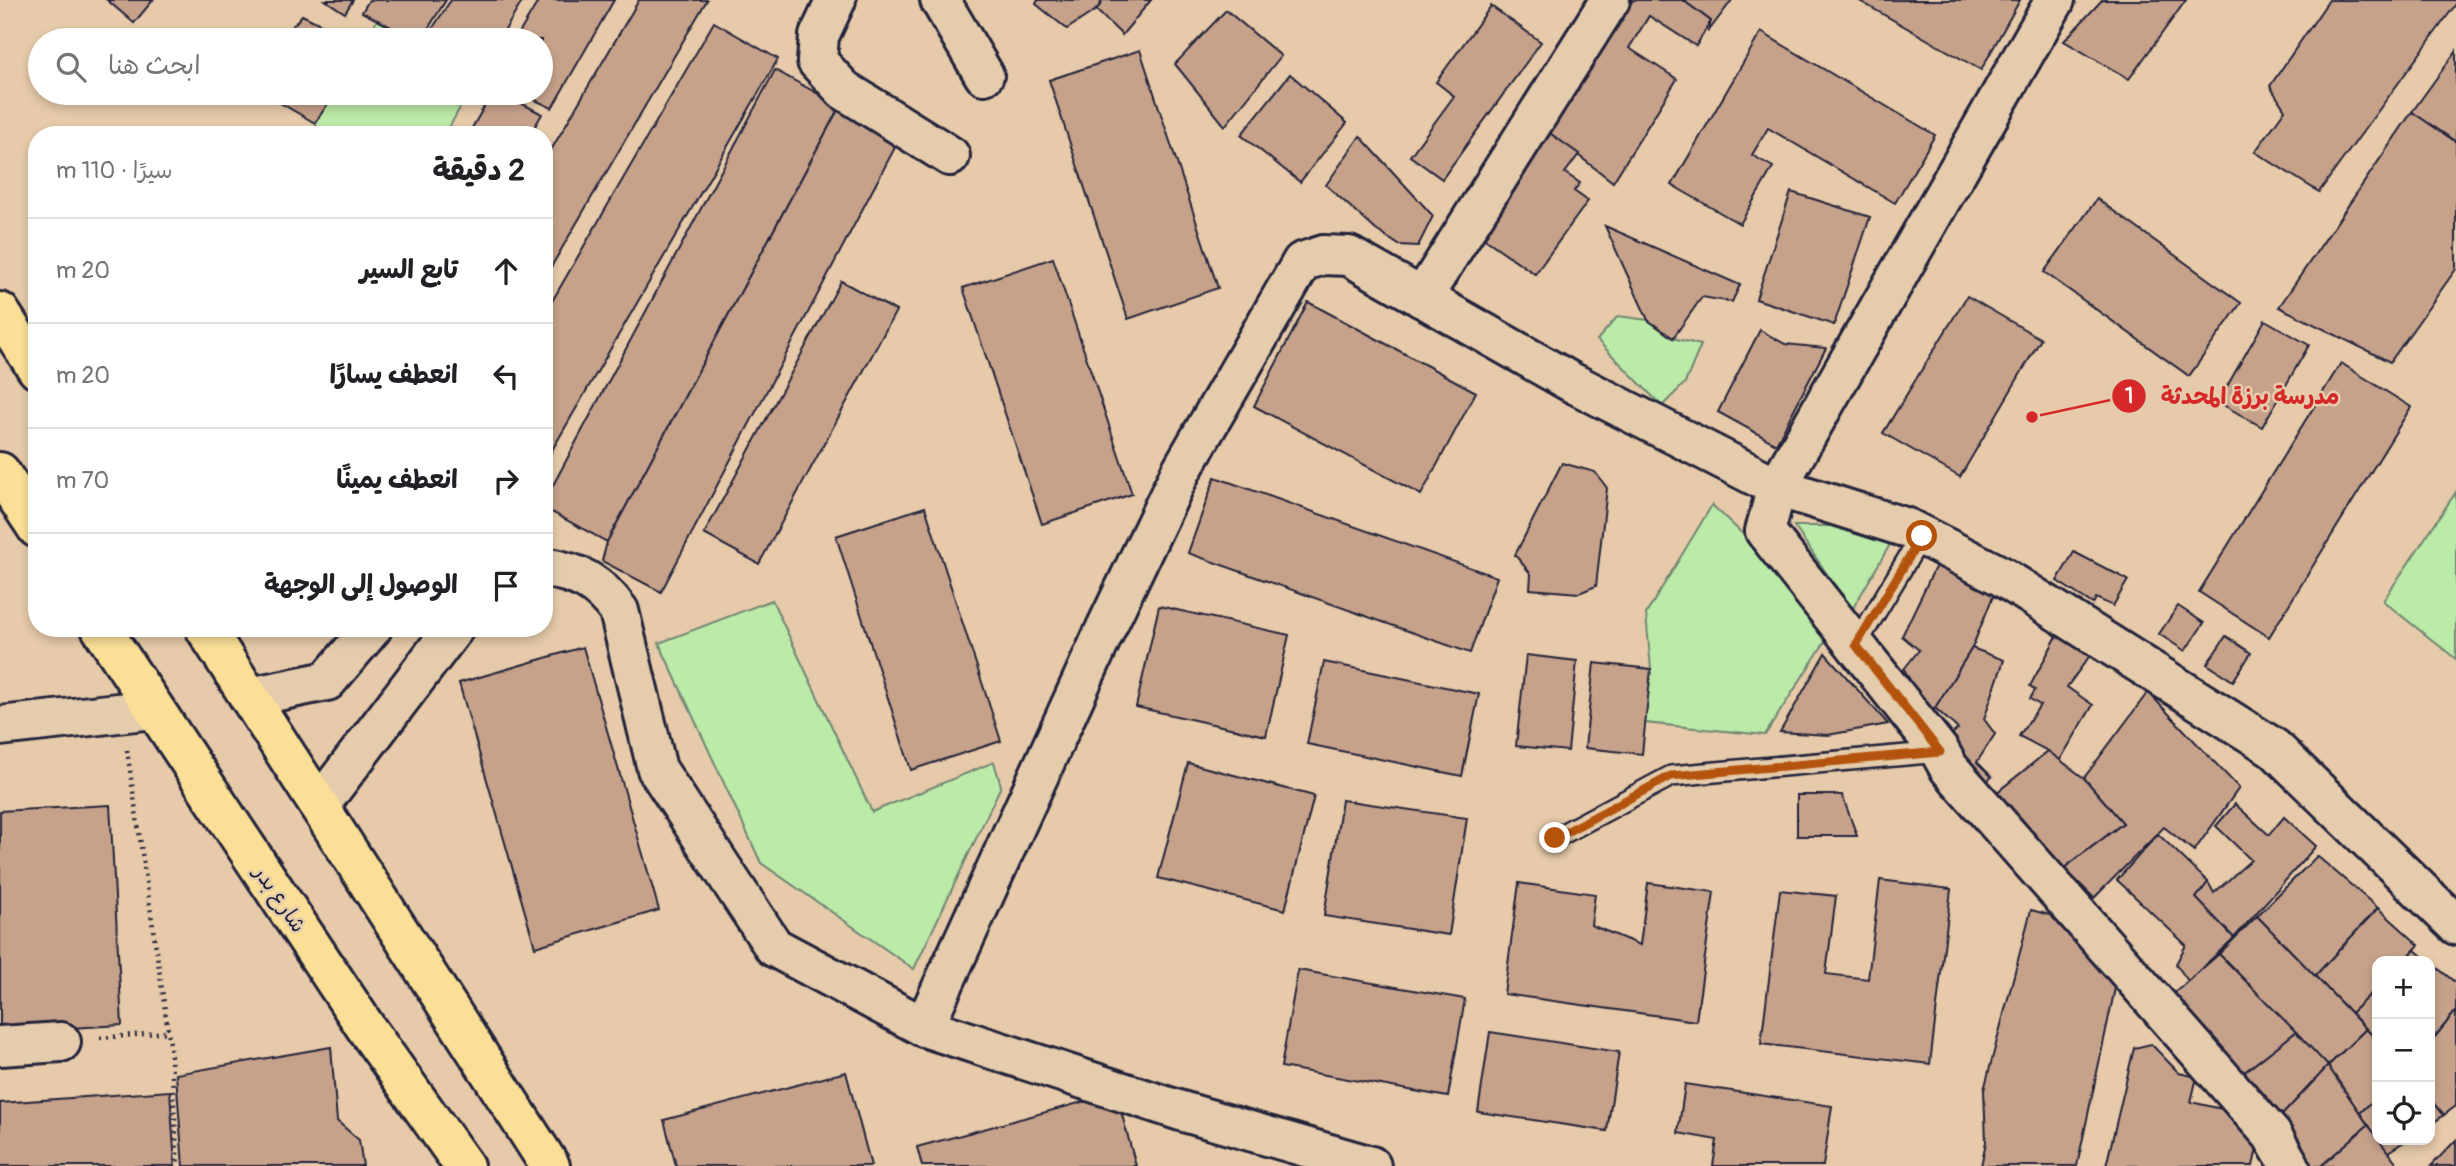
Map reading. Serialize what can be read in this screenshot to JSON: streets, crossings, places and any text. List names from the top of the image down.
{
  "streets": {
    "main road": ["شارع بدر"]
  },
  "places": ["مدرسة برزة المحدثة"],
  "page": {
    "search": "ابحث هنا",
    "heading": ["2 دقيقة", "سيرًا · 110 m"],
    "list": [
      ["تابع السير", "20 m"],
      ["انعطف يسارًا", "20 m"],
      ["انعطف يمينًا", "70 m"],
      "الوصول إلى الوجهة"
    ],
    "map_buttons": ["+", "−"]
  }
}
